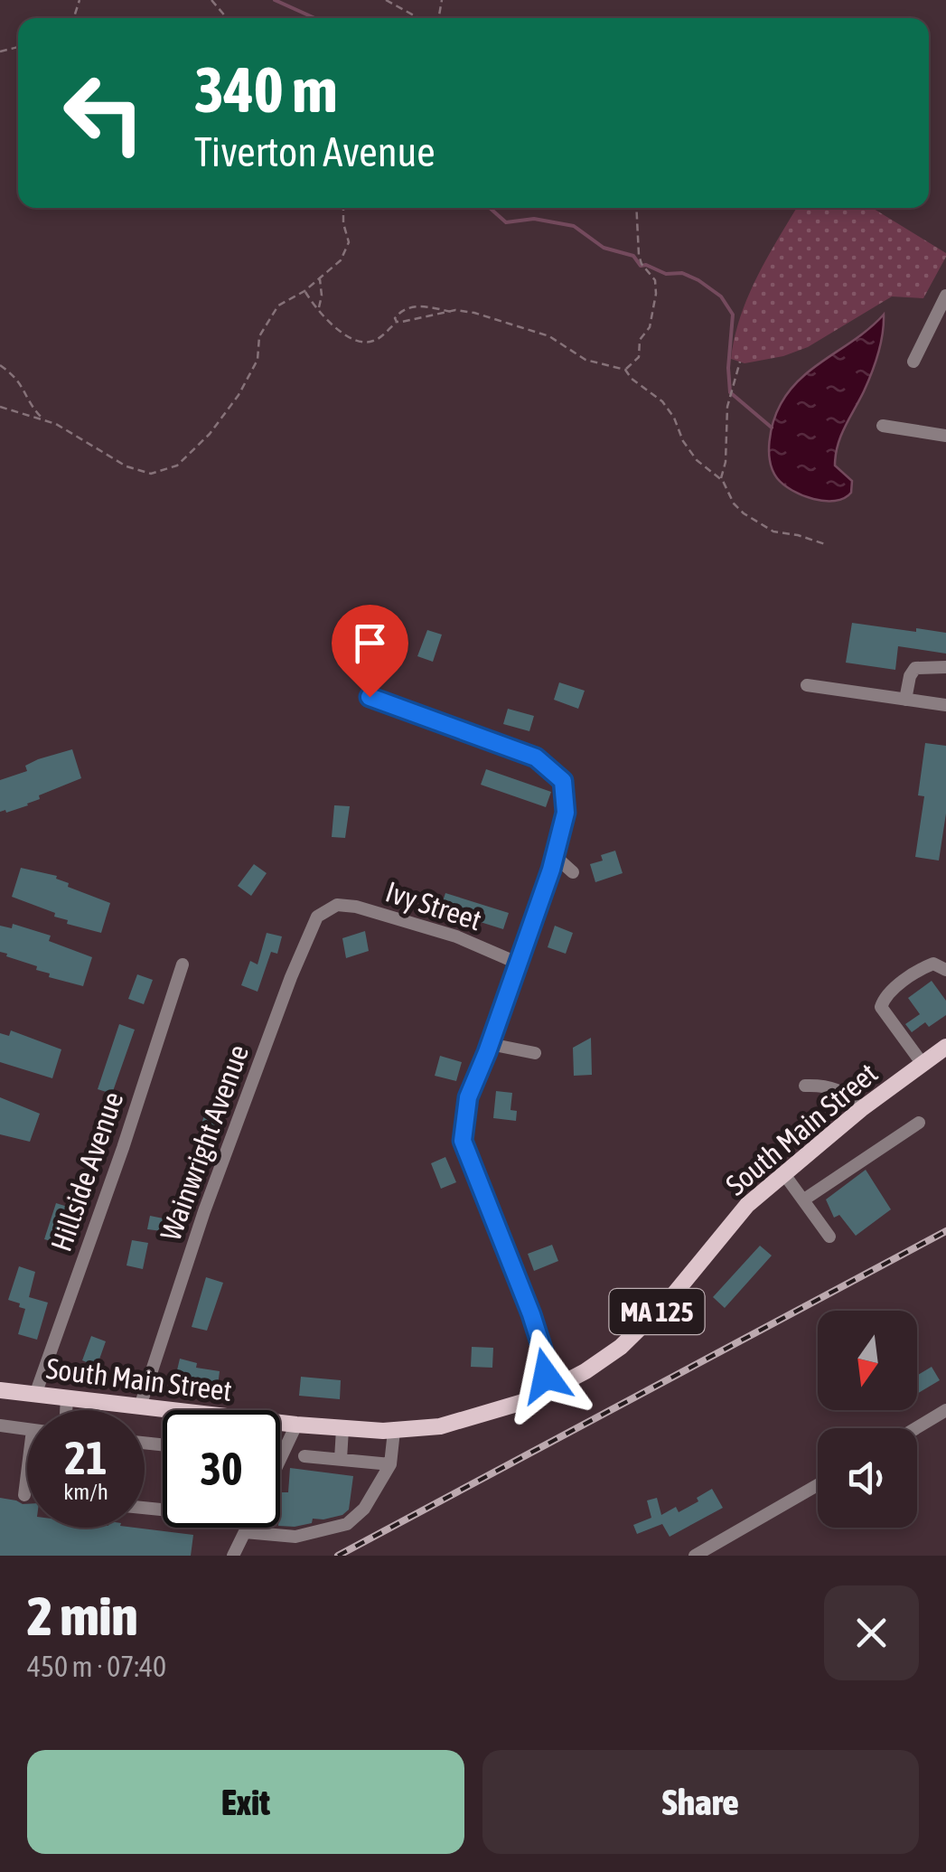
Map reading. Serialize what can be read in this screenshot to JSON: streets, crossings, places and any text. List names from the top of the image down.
{
  "streets": {
    "main road": ["South Main Street", "MA 125"],
    "street": ["Ivy Street", "Wainwright Avenue", "Hillside Avenue"]
  },
  "crossings": [
    ["Ivy Street", "Wainwright Avenue"],
    ["South Main Street", "Wainwright Avenue"],
    ["South Main Street", "Hillside Avenue"]
  ],
  "north": "bottom",
  "page": {
    "turn": ["340 m", "Tiverton Avenue"],
    "speed": "21 km/h",
    "limit": "30",
    "heading": ["2 min", "450 m · 07:40"],
    "buttons": ["Exit", "Share"]
  }
}
